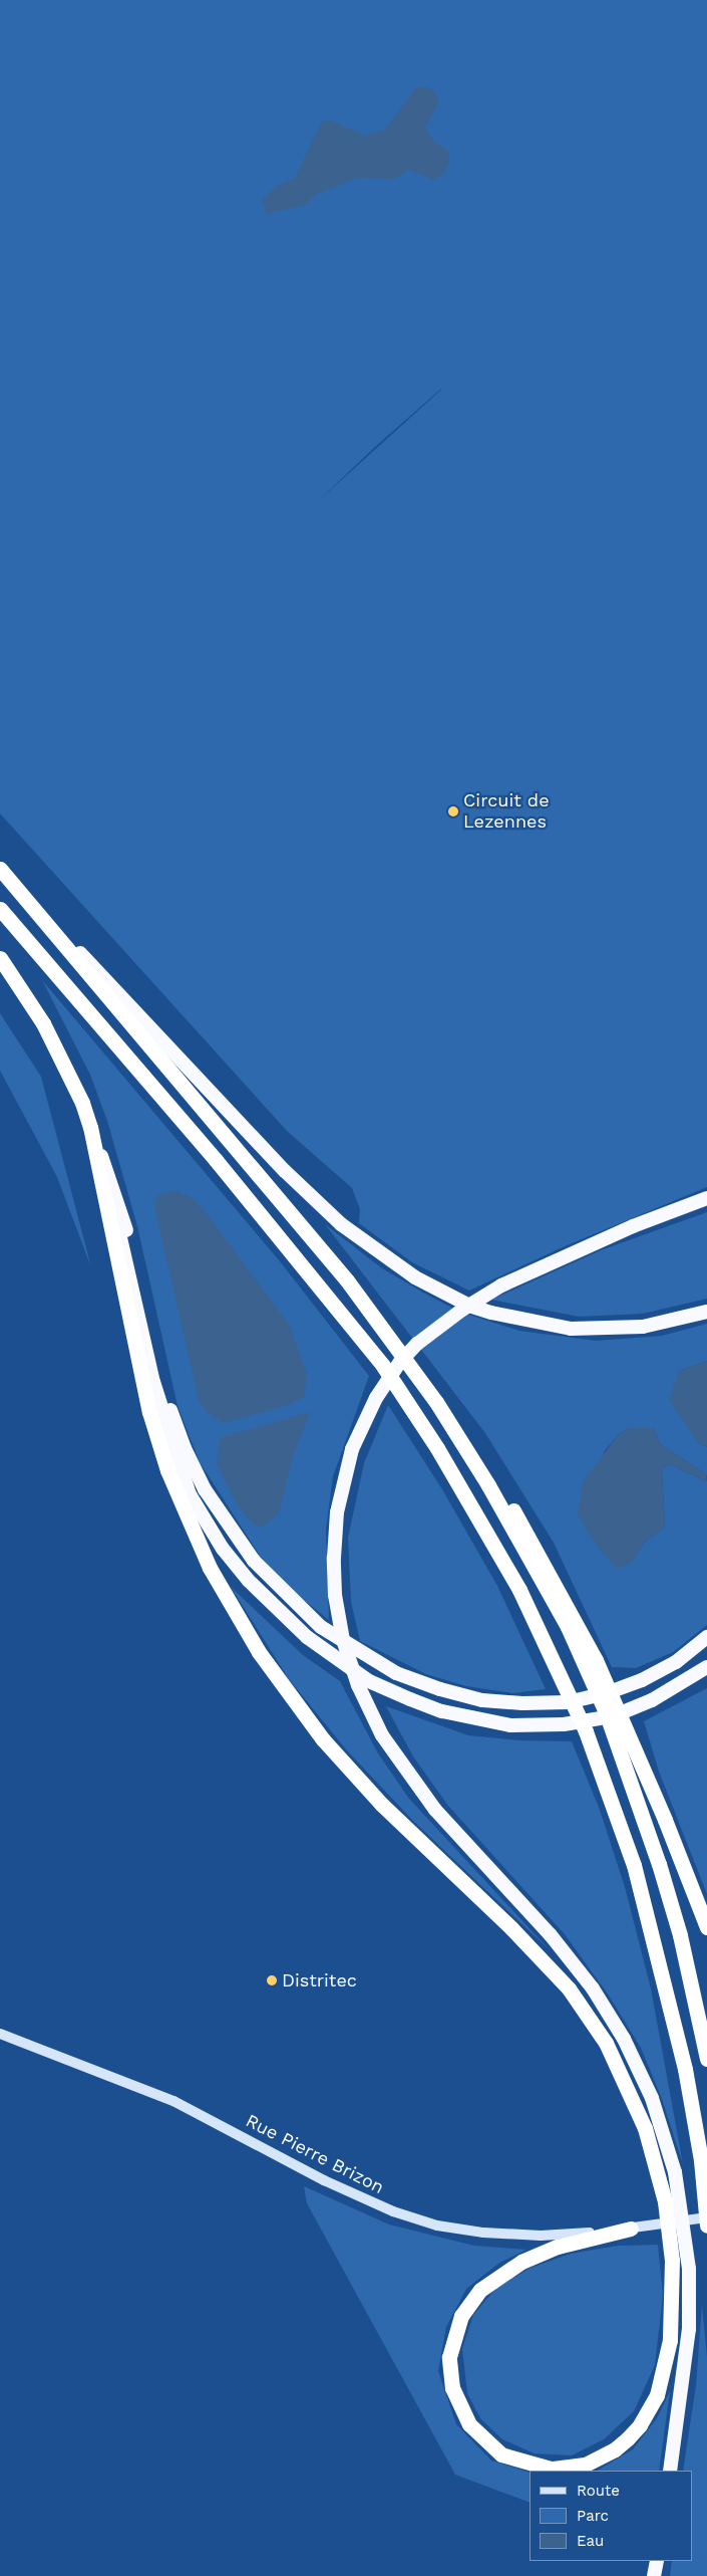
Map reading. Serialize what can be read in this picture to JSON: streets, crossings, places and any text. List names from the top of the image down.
{
  "streets": {
    "main road": ["Rue Pierre Brizon"]
  },
  "places": ["Circuit de Lezennes", "Distritec"],
  "legend": ["Route", "Parc", "Eau"]
}
